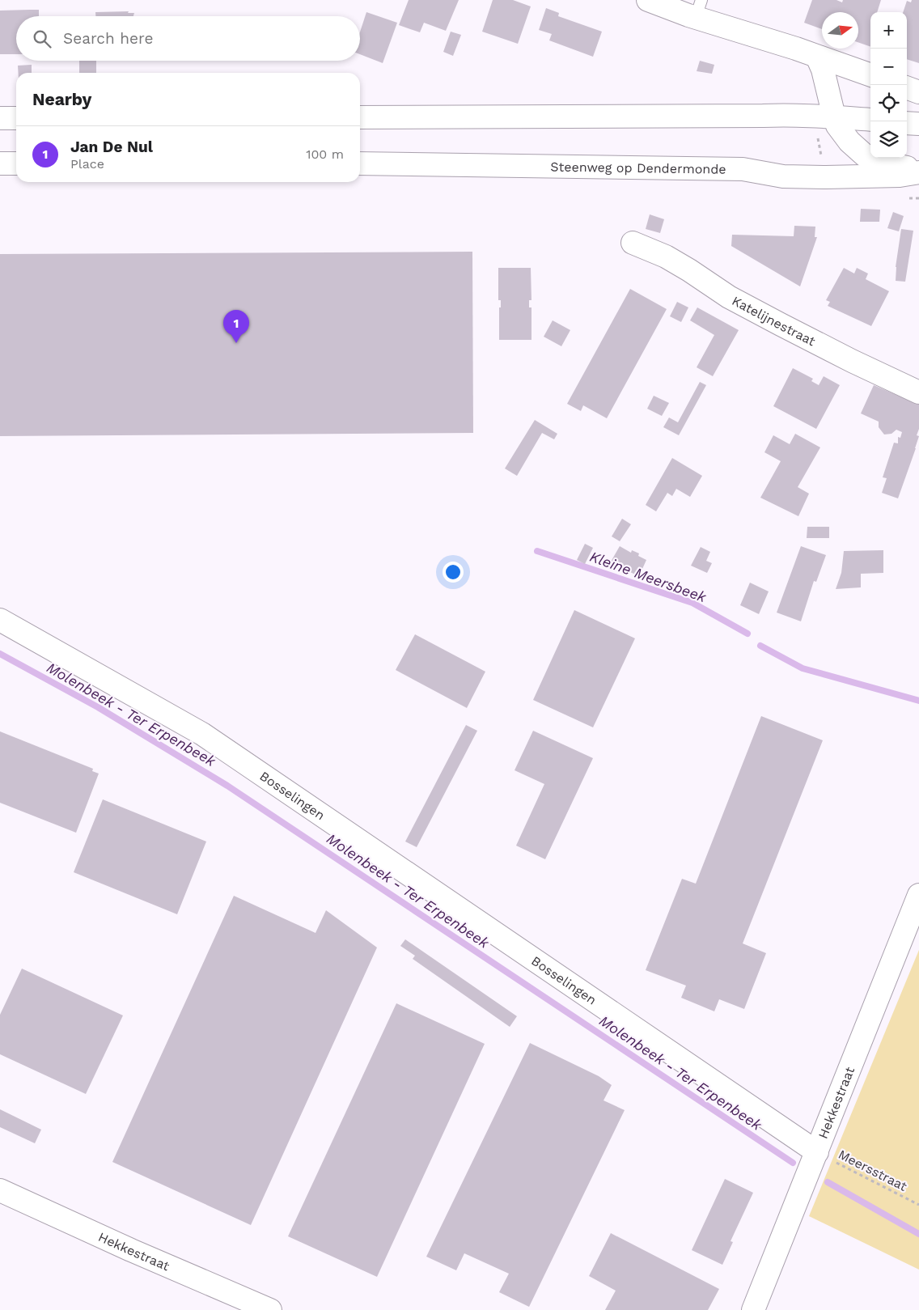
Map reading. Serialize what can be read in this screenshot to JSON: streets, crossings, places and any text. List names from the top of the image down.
{
  "streets": {
    "street": [
      "Steenweg op Dendermonde",
      "Katelijnestraat",
      "Bosselingen",
      "Hekkestraat"
    ],
    "path": ["Meersstraat"]
  },
  "crossings": [
    ["Bosselingen", "Hekkestraat"],
    ["Bosselingen", "Meersstraat"],
    ["Hekkestraat", "Meersstraat"]
  ],
  "water": ["Kleine Meersbeek", "Molenbeek - Ter Erpenbeek"],
  "north": "right",
  "page": {
    "map_buttons": ["+", "−"],
    "search": "Search here",
    "heading": "Nearby",
    "list": [
      {
        "mark": "1",
        "name": "Jan De Nul",
        "note": "Place",
        "value": "100 m"
      }
    ],
    "pins": "1"
  }
}
